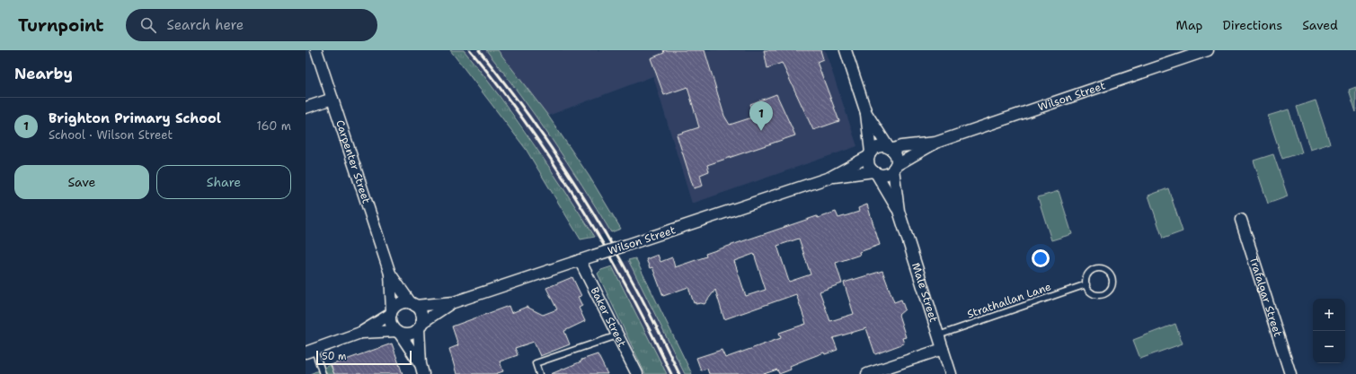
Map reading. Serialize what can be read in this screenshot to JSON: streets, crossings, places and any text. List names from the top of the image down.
{
  "streets": {
    "street": [
      "Wilson Street",
      "Carpenter Street",
      "Male Street",
      "Trafalgar Street",
      "Baker Street"
    ],
    "lane": ["Strathallan Lane"]
  },
  "crossings": [
    ["Wilson Street", "Carpenter Street"],
    ["Wilson Street", "Male Street"],
    ["Wilson Street", "Baker Street"],
    ["Male Street", "Strathallan Lane"]
  ],
  "scale_bar": "50 m",
  "page": {
    "header": "Turnpoint",
    "search": "Search here",
    "nav": ["Map", "Directions", "Saved"],
    "heading": "Nearby",
    "list": [
      {
        "mark": "1",
        "name": "Brighton Primary School",
        "note": "School · Wilson Street",
        "value": "160 m"
      }
    ],
    "pins": "1",
    "buttons": ["Save", "Share"],
    "map_buttons": ["+", "−"],
    "scale": "50 m"
  }
}
